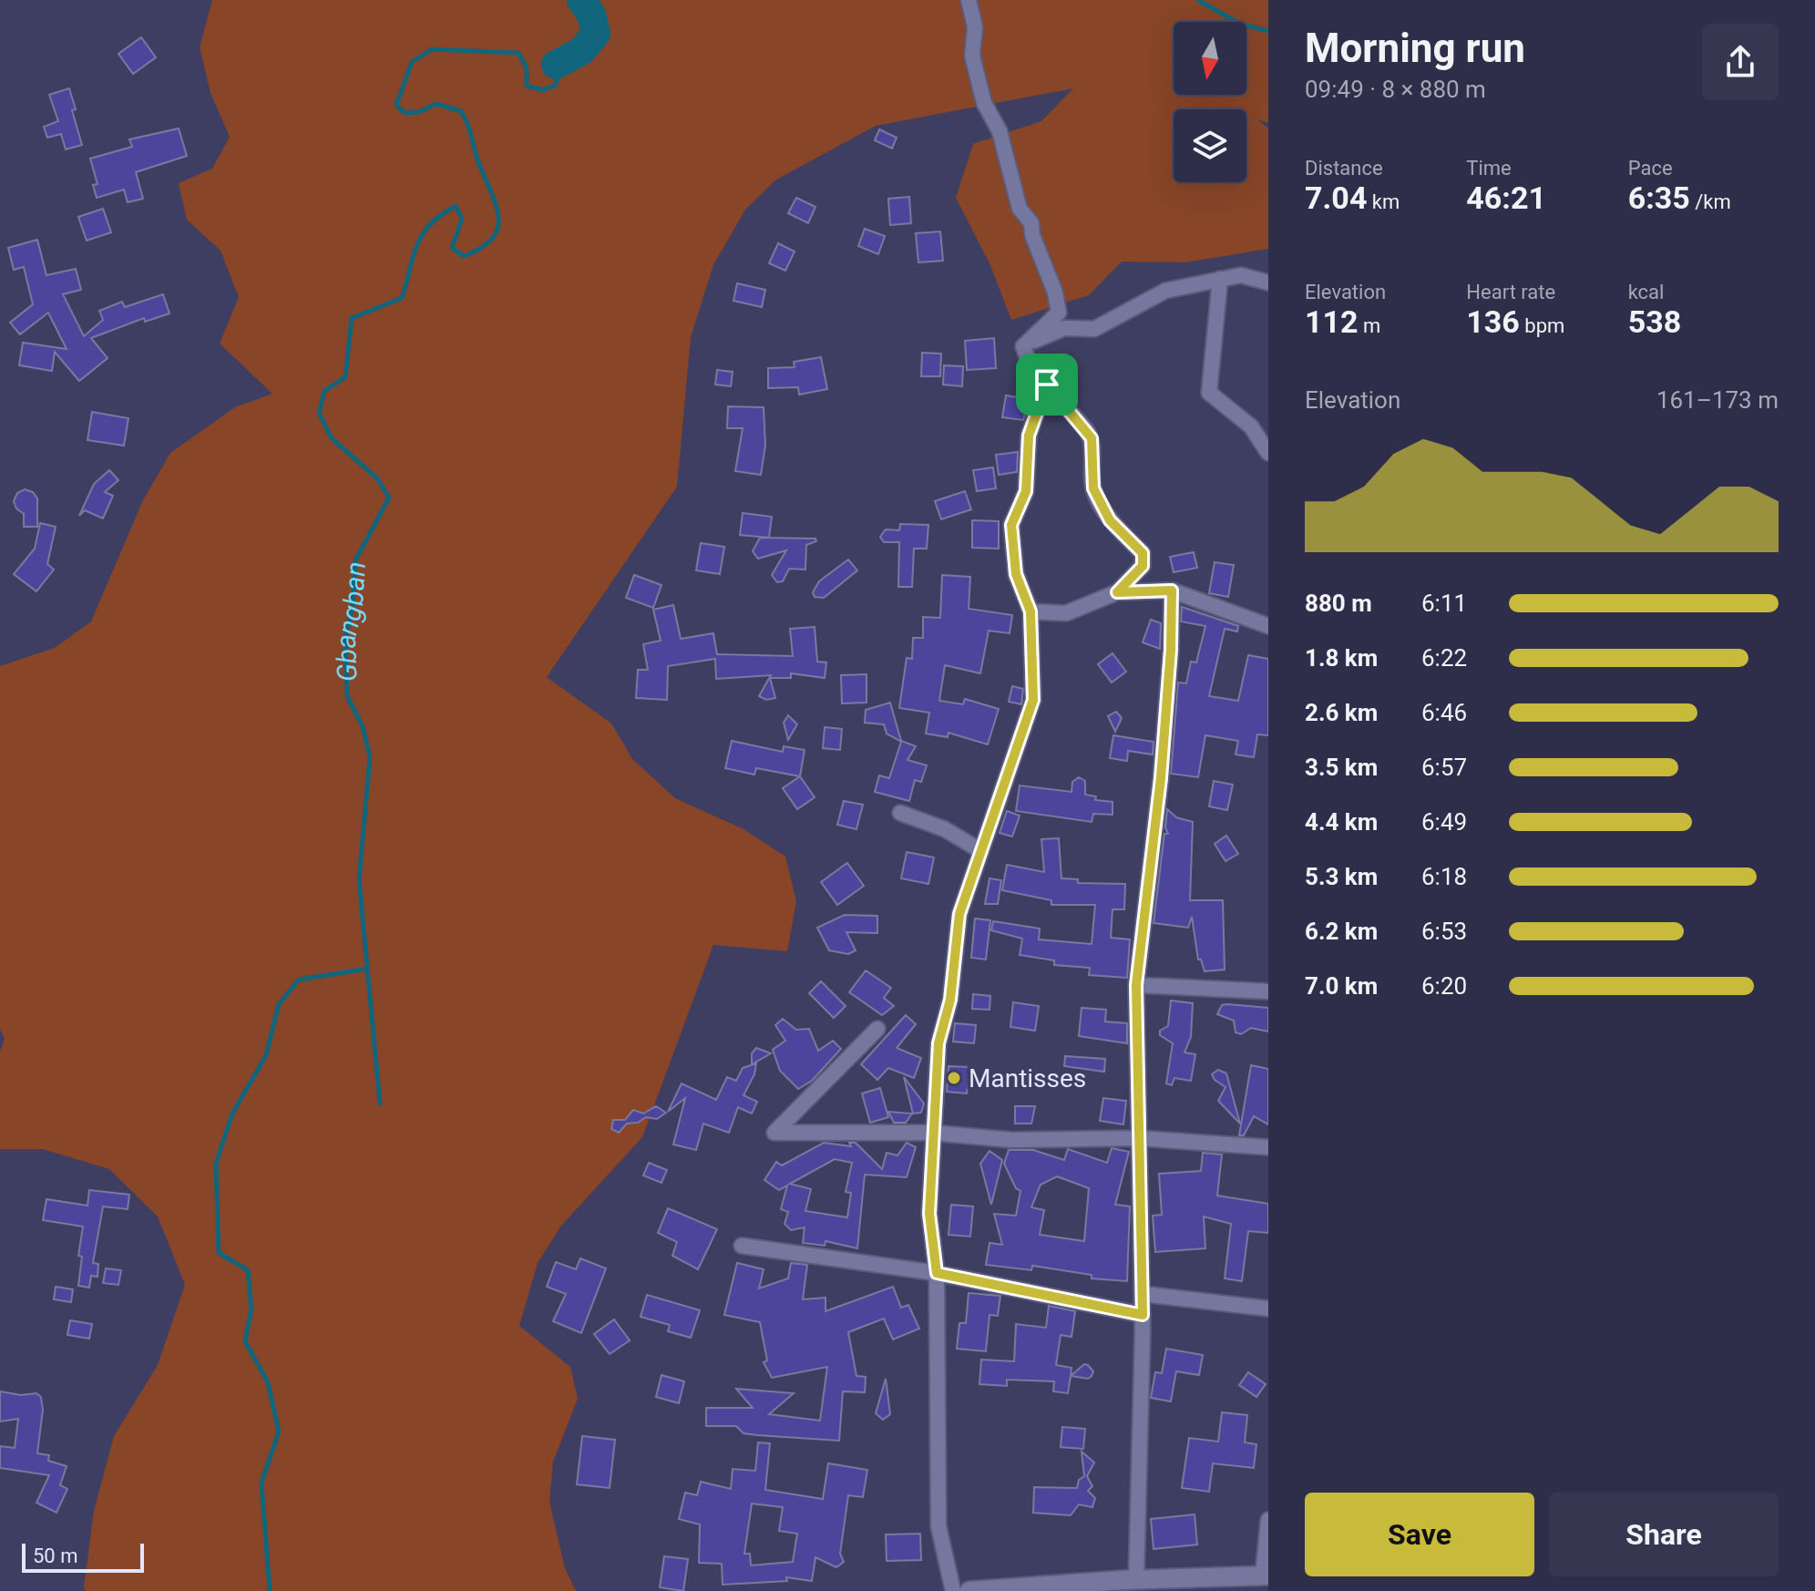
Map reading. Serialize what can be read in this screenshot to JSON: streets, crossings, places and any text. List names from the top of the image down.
{
  "water": ["Gbangban"],
  "places": ["Mantisses"],
  "scale_bar": "50 m",
  "north": "bottom",
  "page": {
    "heading": ["Morning run", "09:49 · 8 × 880 m"],
    "stats": [
      ["Distance", "7.04 km"],
      ["Time", "46:21"],
      ["Pace", "6:35 /km"],
      ["Elevation", "112 m"],
      ["Heart rate", "136 bpm"],
      ["kcal", "538"]
    ],
    "chart": ["Elevation", "161–173 m"],
    "list": [
      {
        "name": "880 m",
        "note": "6:11"
      },
      {
        "name": "1.8 km",
        "note": "6:22"
      },
      {
        "name": "2.6 km",
        "note": "6:46"
      },
      {
        "name": "3.5 km",
        "note": "6:57"
      },
      {
        "name": "4.4 km",
        "note": "6:49"
      },
      {
        "name": "5.3 km",
        "note": "6:18"
      },
      {
        "name": "6.2 km",
        "note": "6:53"
      },
      {
        "name": "7.0 km",
        "note": "6:20"
      }
    ],
    "buttons": ["Save", "Share"],
    "scale": "50 m"
  }
}
